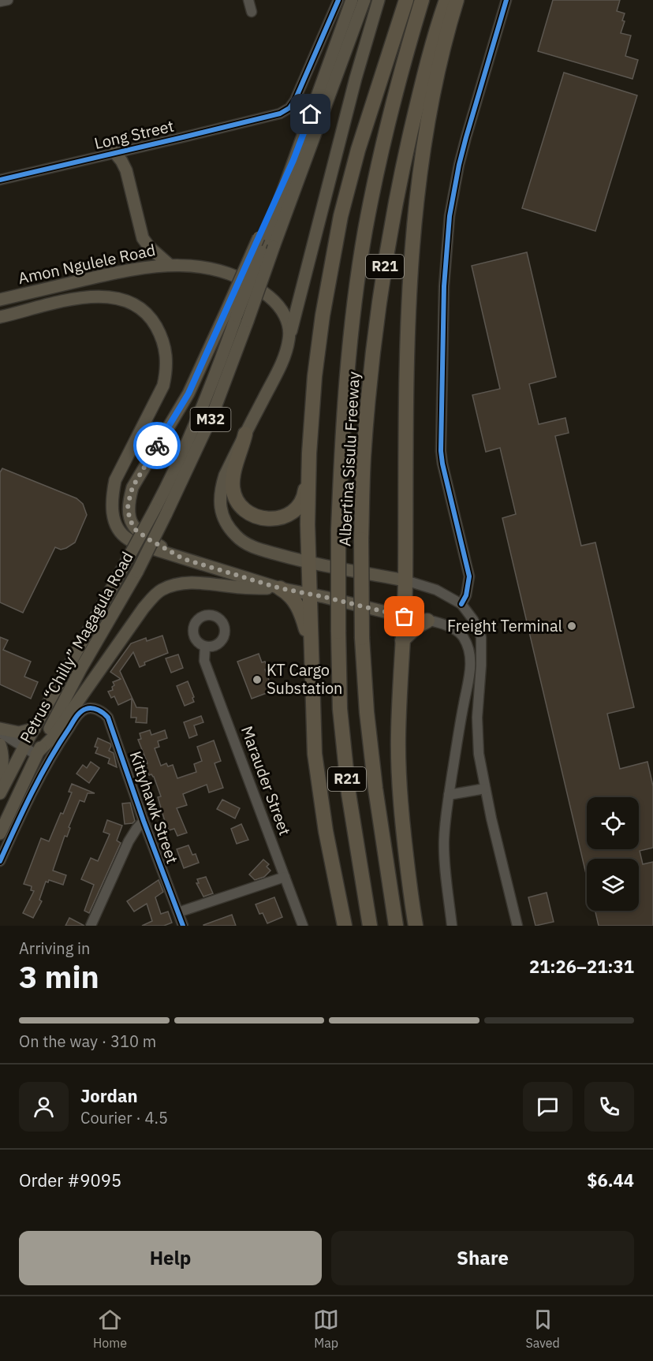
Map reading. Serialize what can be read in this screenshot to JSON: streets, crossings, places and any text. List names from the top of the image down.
{
  "streets": {
    "highway": ["R21", "Albertina Sisulu Freeway"],
    "main road": ["Amon Ngulele Road", "M32", "Petrus “Chilly” Magagula Road"],
    "street": ["Long Street", "Marauder Street", "Kittyhawk Street"]
  },
  "places": ["Freight Terminal", "KT Cargo Substation"],
  "page": {
    "heading": ["3 min", "Arriving in", "21:26–21:31"],
    "panel": [
      "Jordan",
      "Courier · 4.5",
      "Order #9095",
      "$6.44"
    ],
    "bar": "On the way · 310 m",
    "buttons": ["Help", "Share"],
    "tabs": ["Home", "Map", "Saved"]
  }
}
